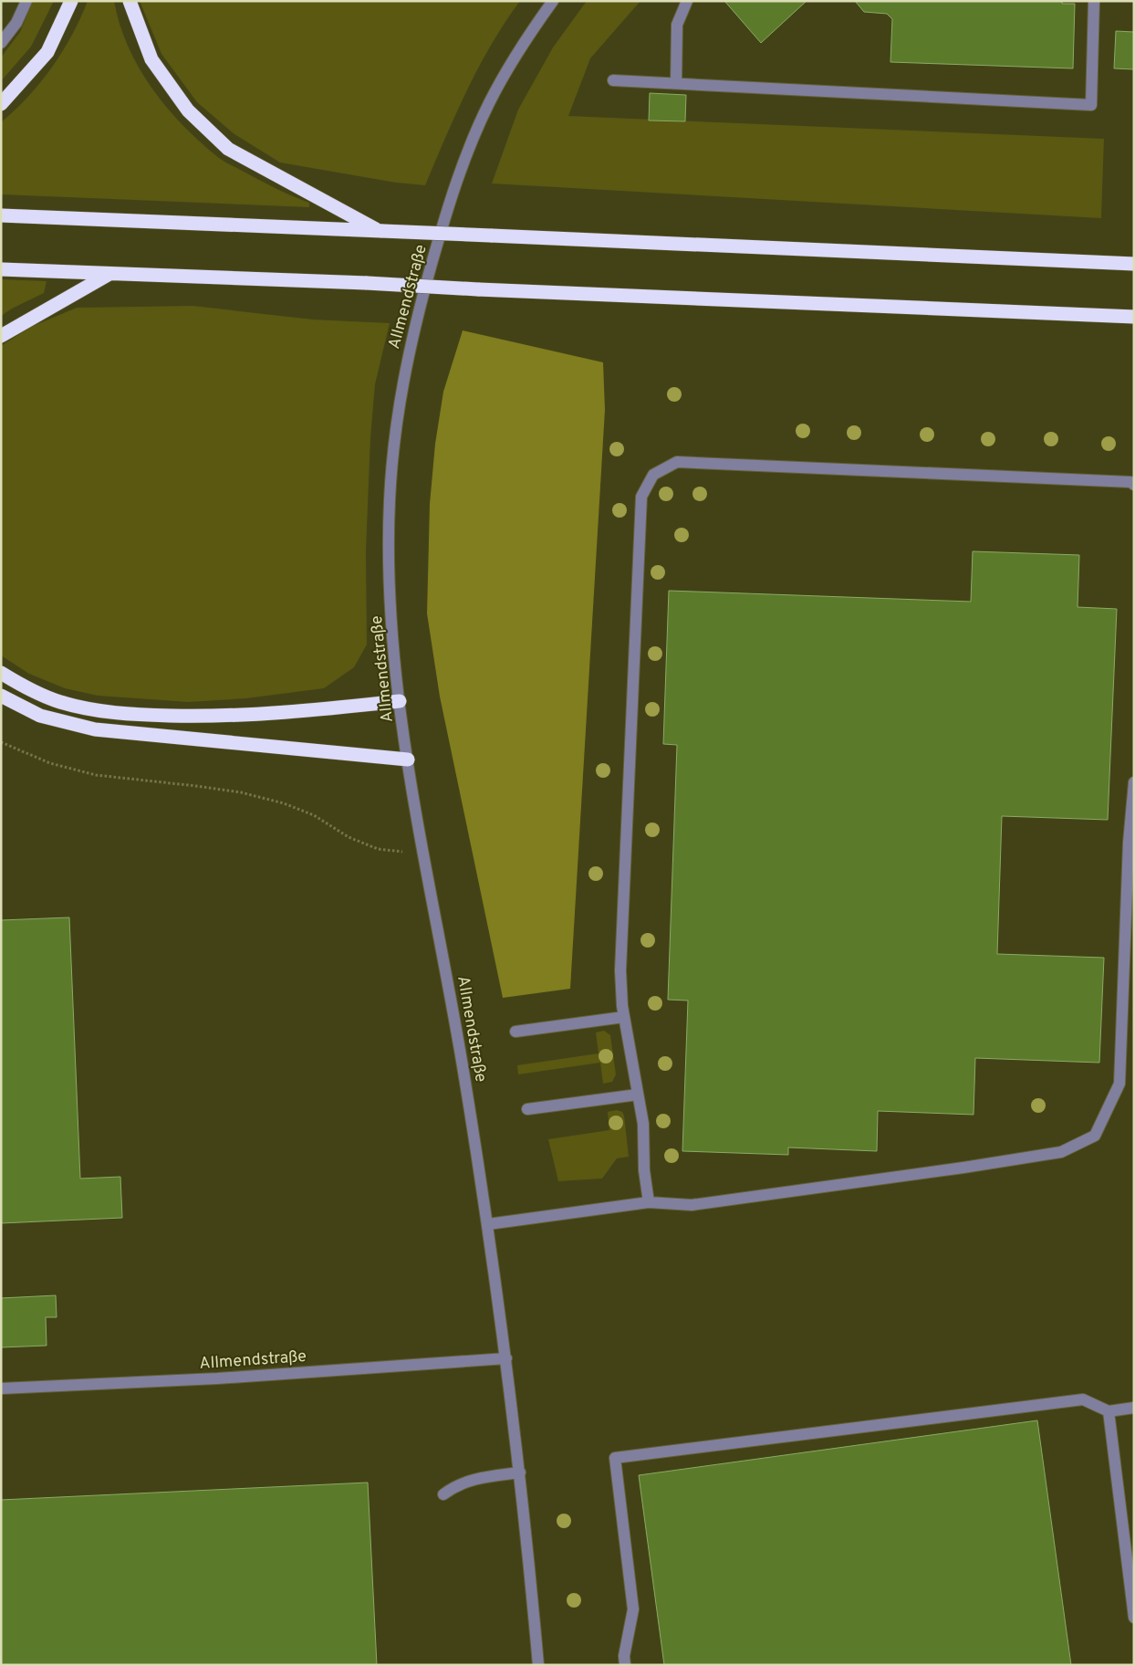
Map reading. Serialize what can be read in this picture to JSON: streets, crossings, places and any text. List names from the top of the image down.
{
  "streets": {
    "street": ["Allmendstraße"]
  }
}
